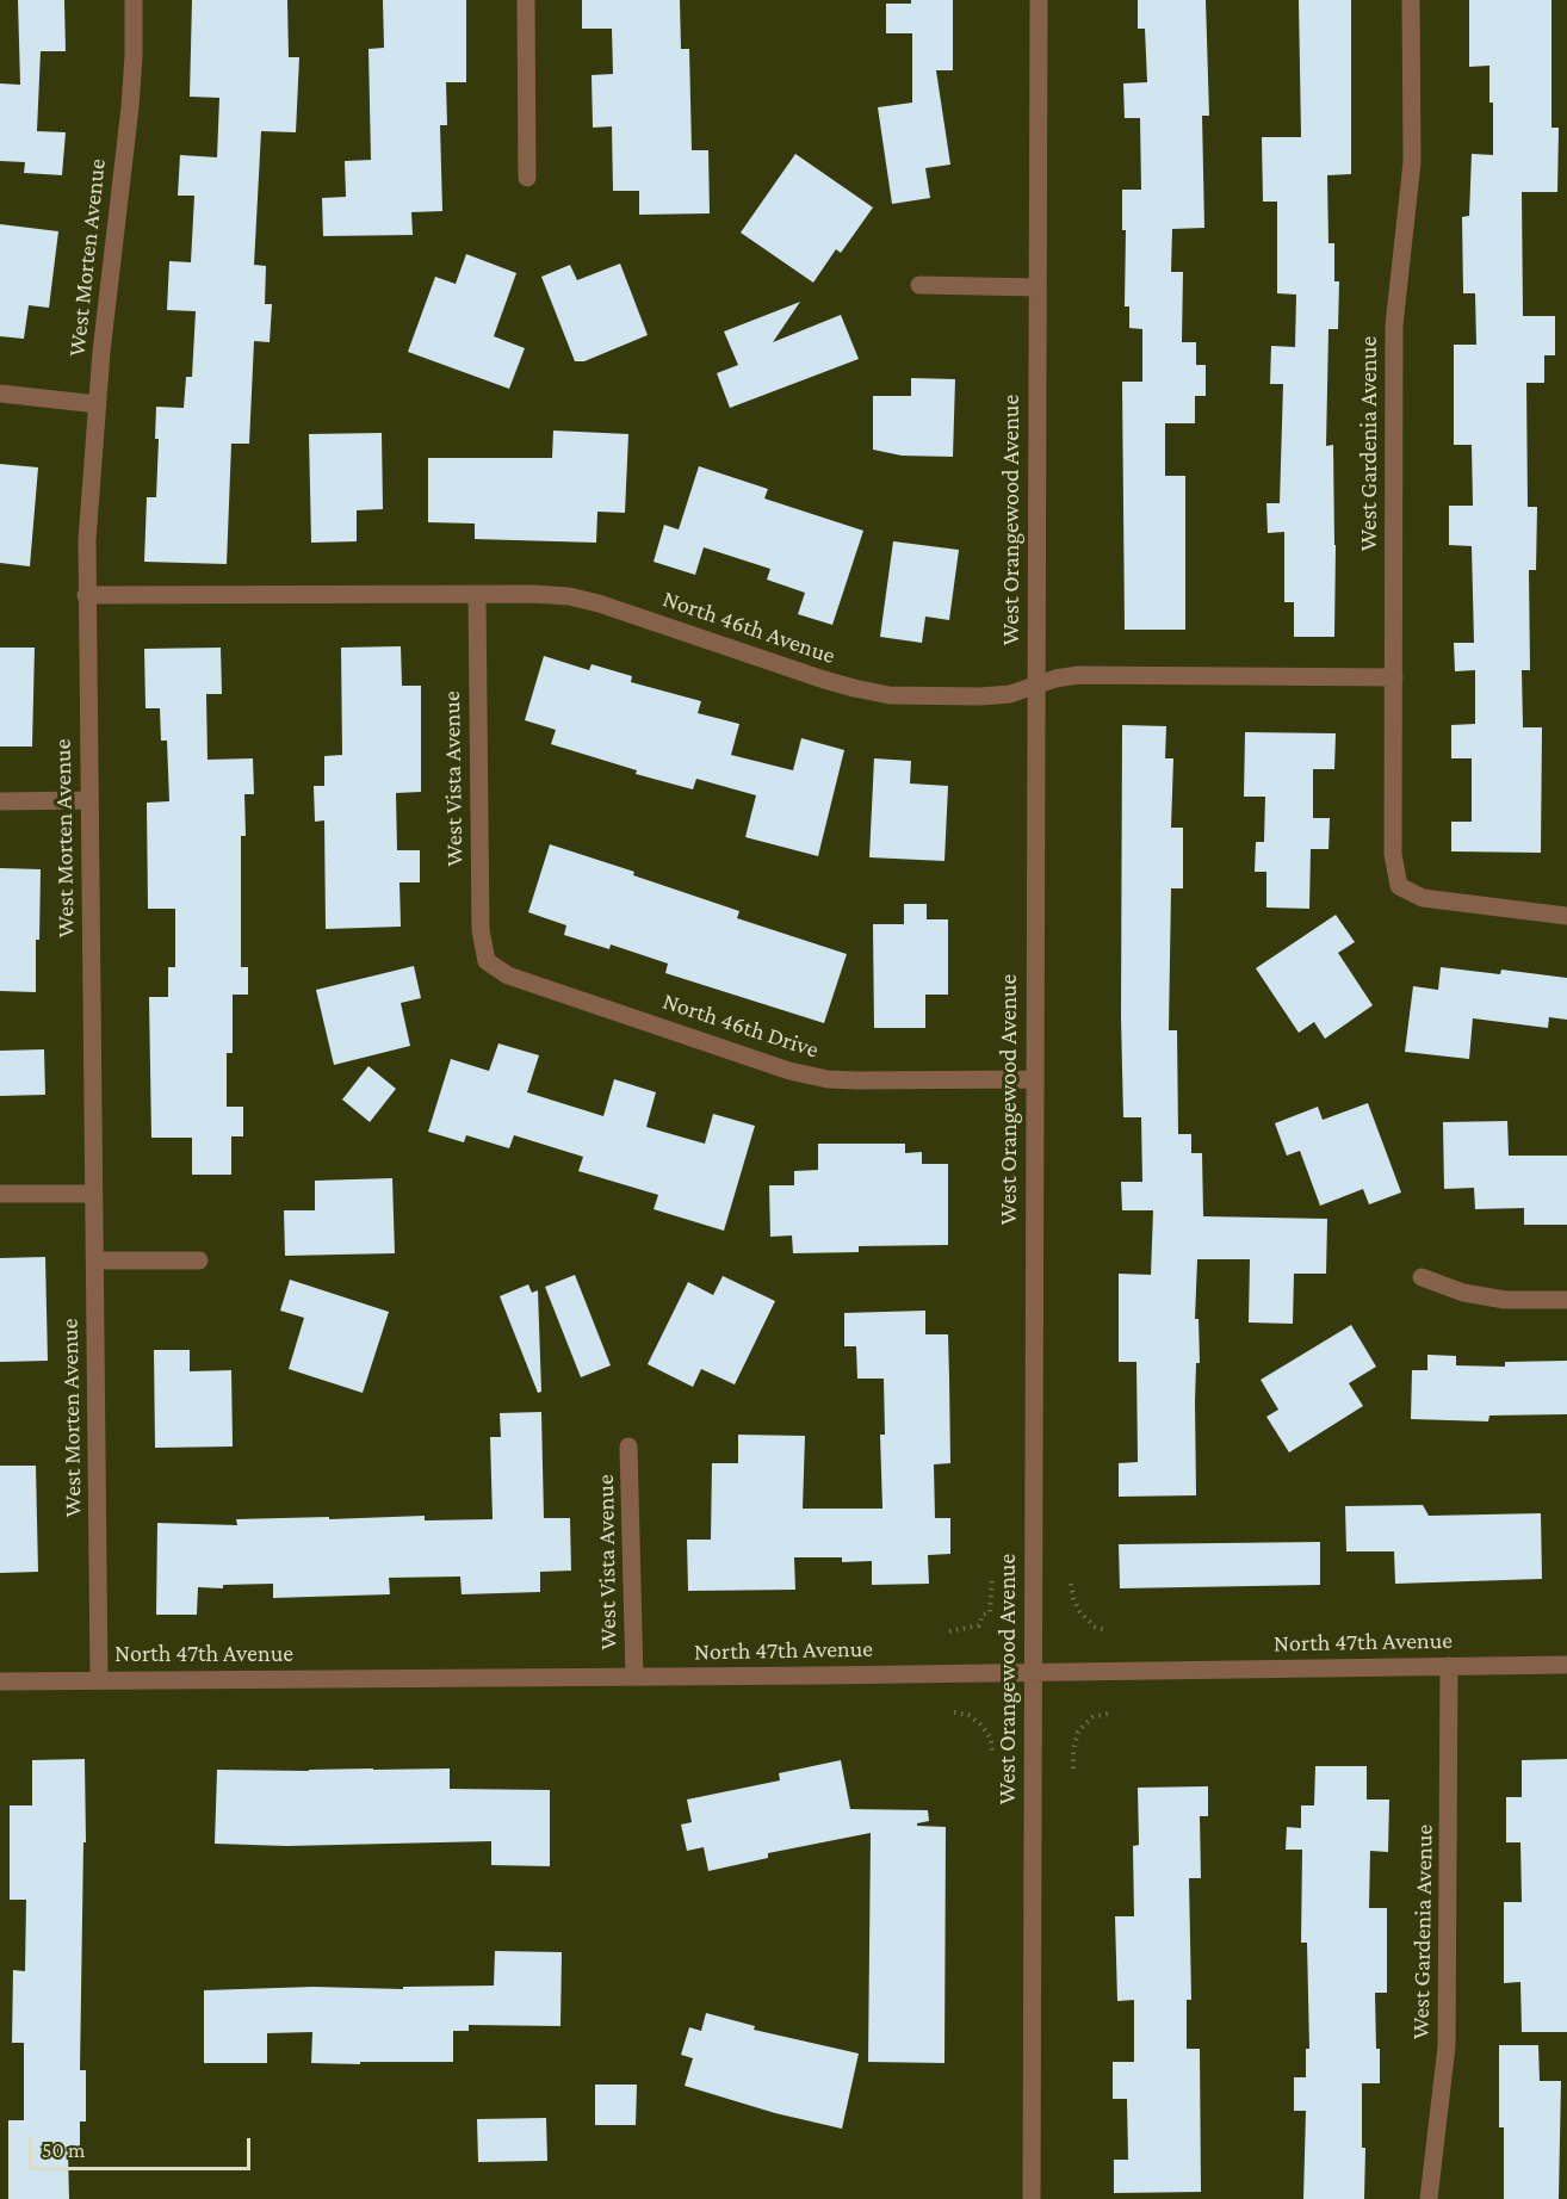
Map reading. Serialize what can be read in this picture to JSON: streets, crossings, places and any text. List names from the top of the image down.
{
  "streets": {
    "street": [
      "West Morten Avenue",
      "West Gardenia Avenue",
      "West Orangewood Avenue",
      "North 46th Avenue",
      "West Vista Avenue",
      "North 46th Drive",
      "North 47th Avenue"
    ]
  },
  "crossings": [
    ["West Morten Avenue", "North 46th Avenue"],
    ["West Morten Avenue", "North 47th Avenue"],
    ["West Gardenia Avenue", "North 46th Avenue"],
    ["West Gardenia Avenue", "North 47th Avenue"],
    ["West Orangewood Avenue", "North 46th Avenue"],
    ["West Orangewood Avenue", "North 46th Drive"],
    ["West Orangewood Avenue", "North 47th Avenue"],
    ["North 46th Avenue", "West Vista Avenue"],
    ["West Vista Avenue", "North 46th Drive"],
    ["West Vista Avenue", "North 47th Avenue"]
  ],
  "scale_bar": "50 m"
}
